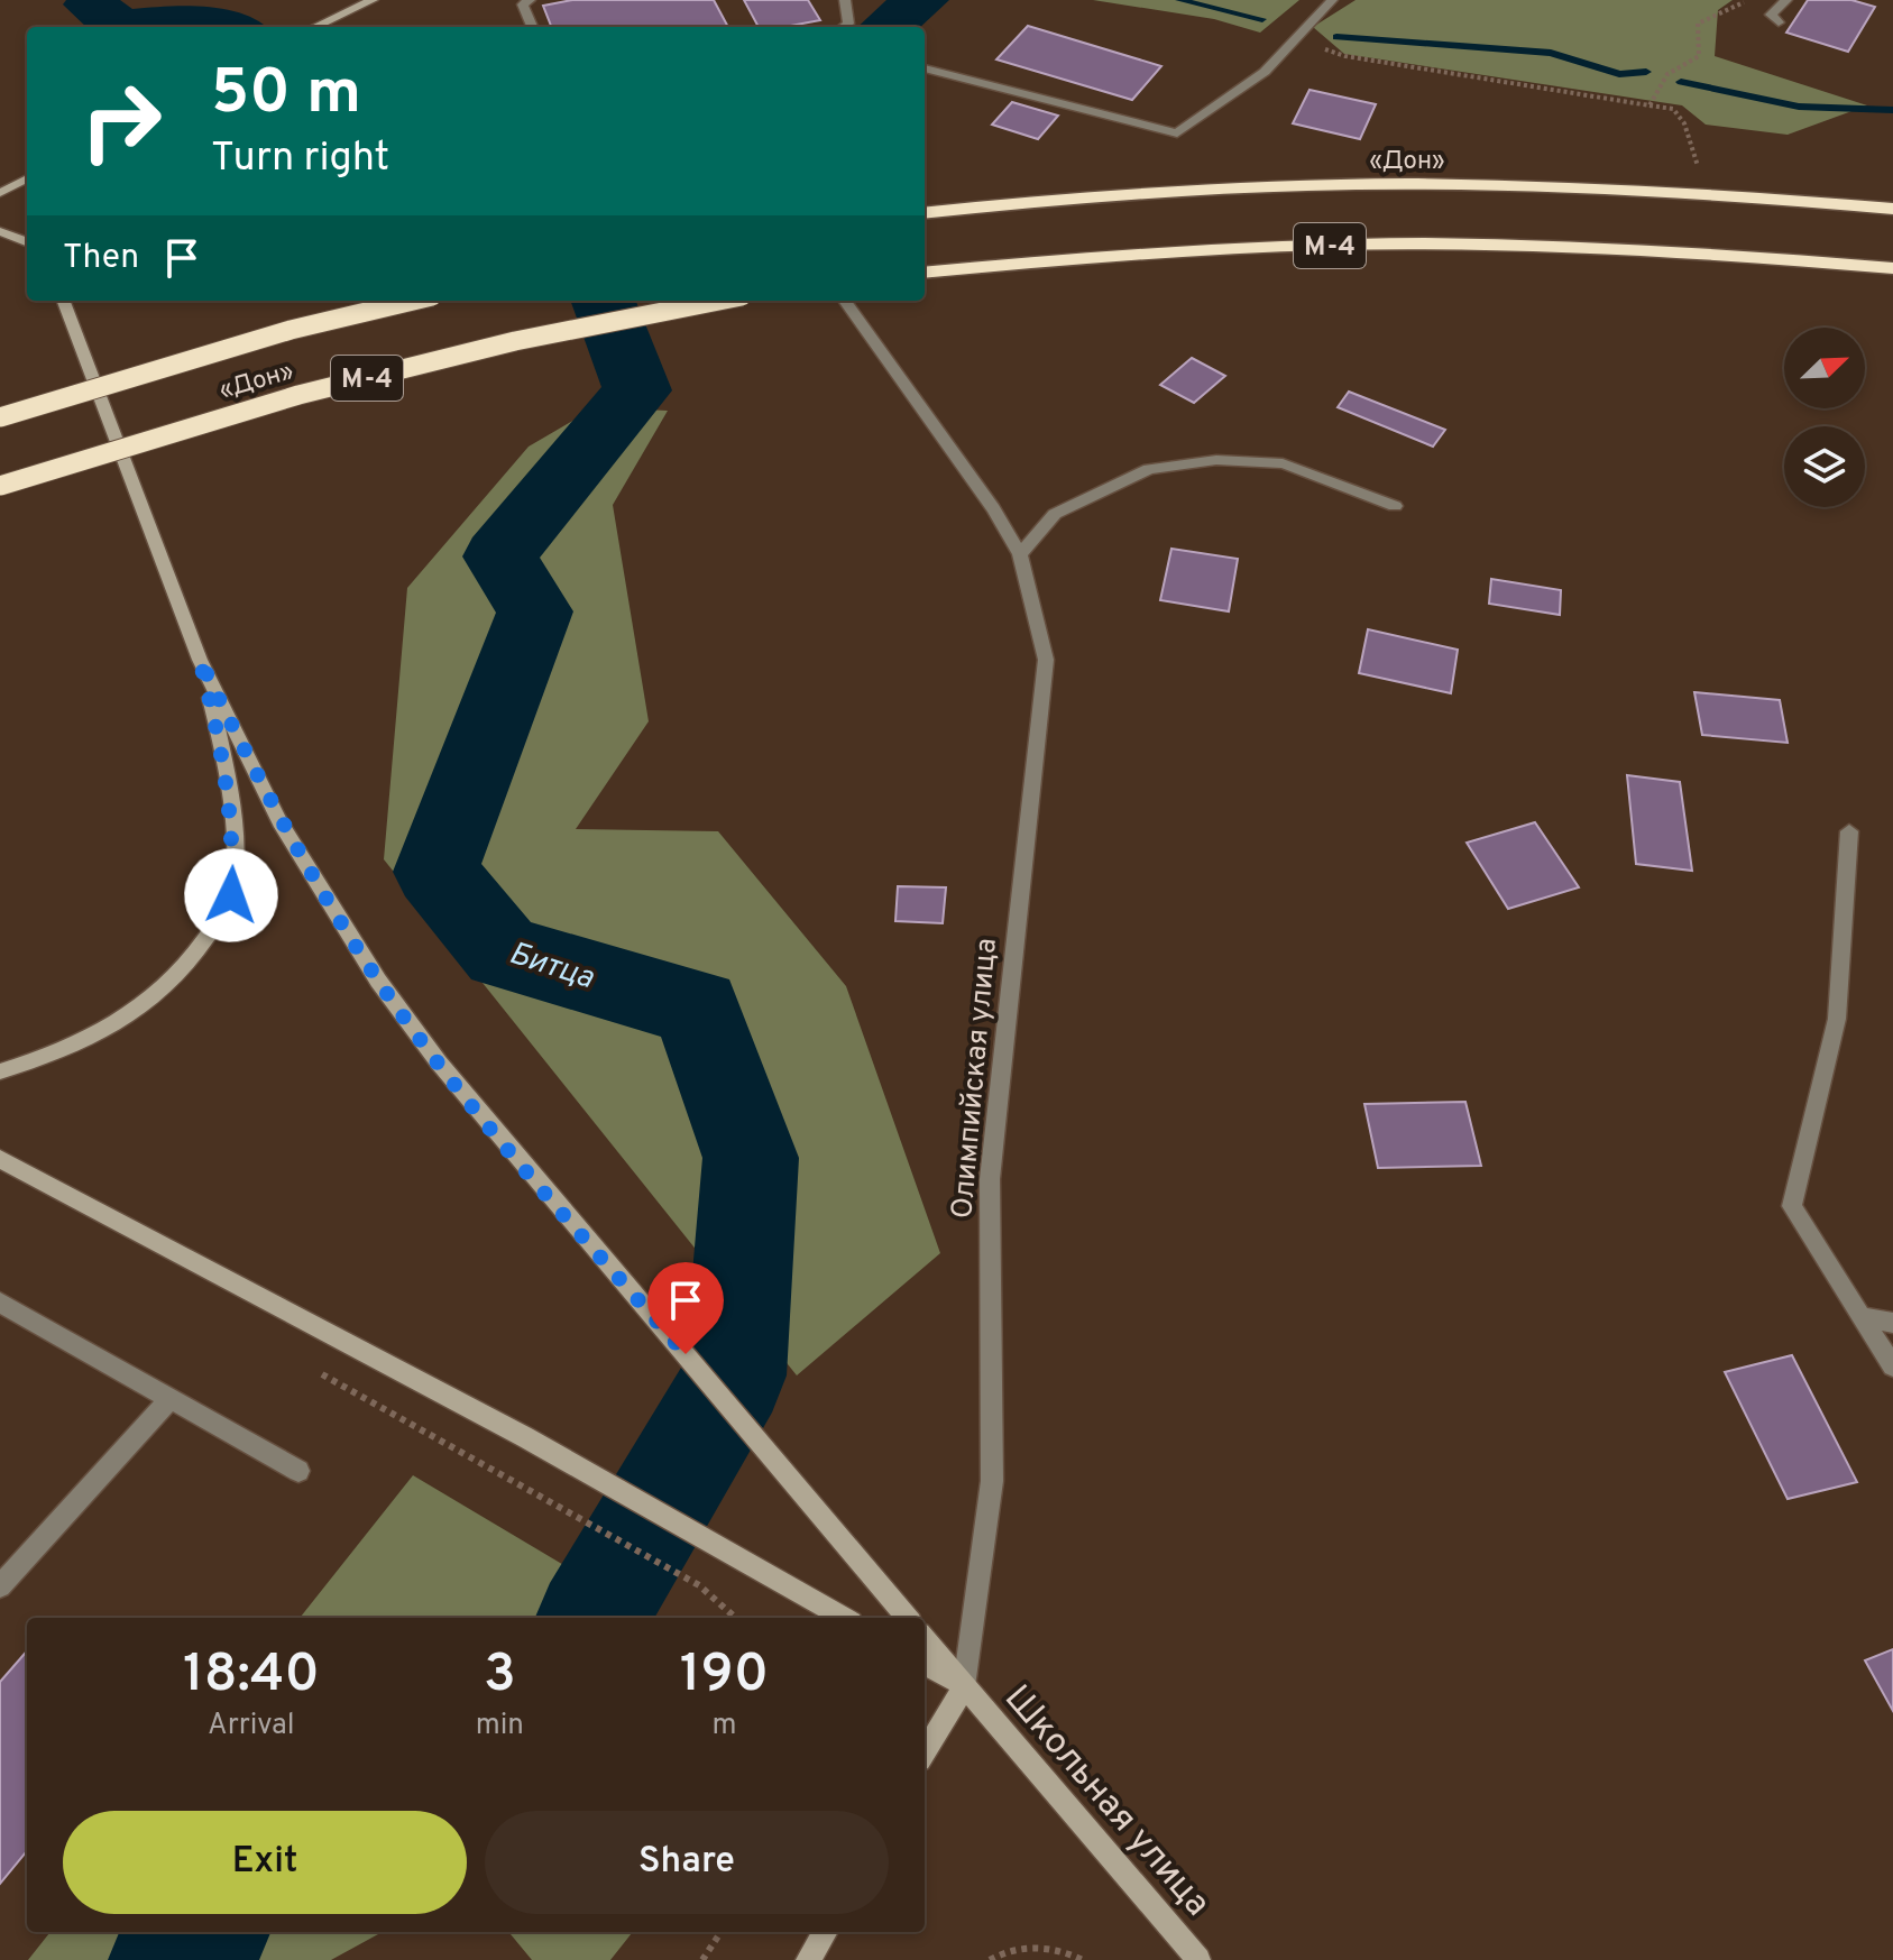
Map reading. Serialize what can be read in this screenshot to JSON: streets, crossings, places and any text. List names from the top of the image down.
{
  "streets": {
    "highway": ["«Дон»", "М-4"],
    "main road": ["Олимпийская улица", "Школьная улица"]
  },
  "crossings": [
    ["Олимпийская улица", "Школьная улица"]
  ],
  "water": ["Битца"],
  "north": "top right",
  "page": {
    "turn": ["50 m", "Turn right"],
    "then": "Then",
    "eta": [
      "18:40",
      "Arrival",
      "3",
      "min",
      "190",
      "m"
    ],
    "buttons": ["Exit", "Share"]
  }
}
